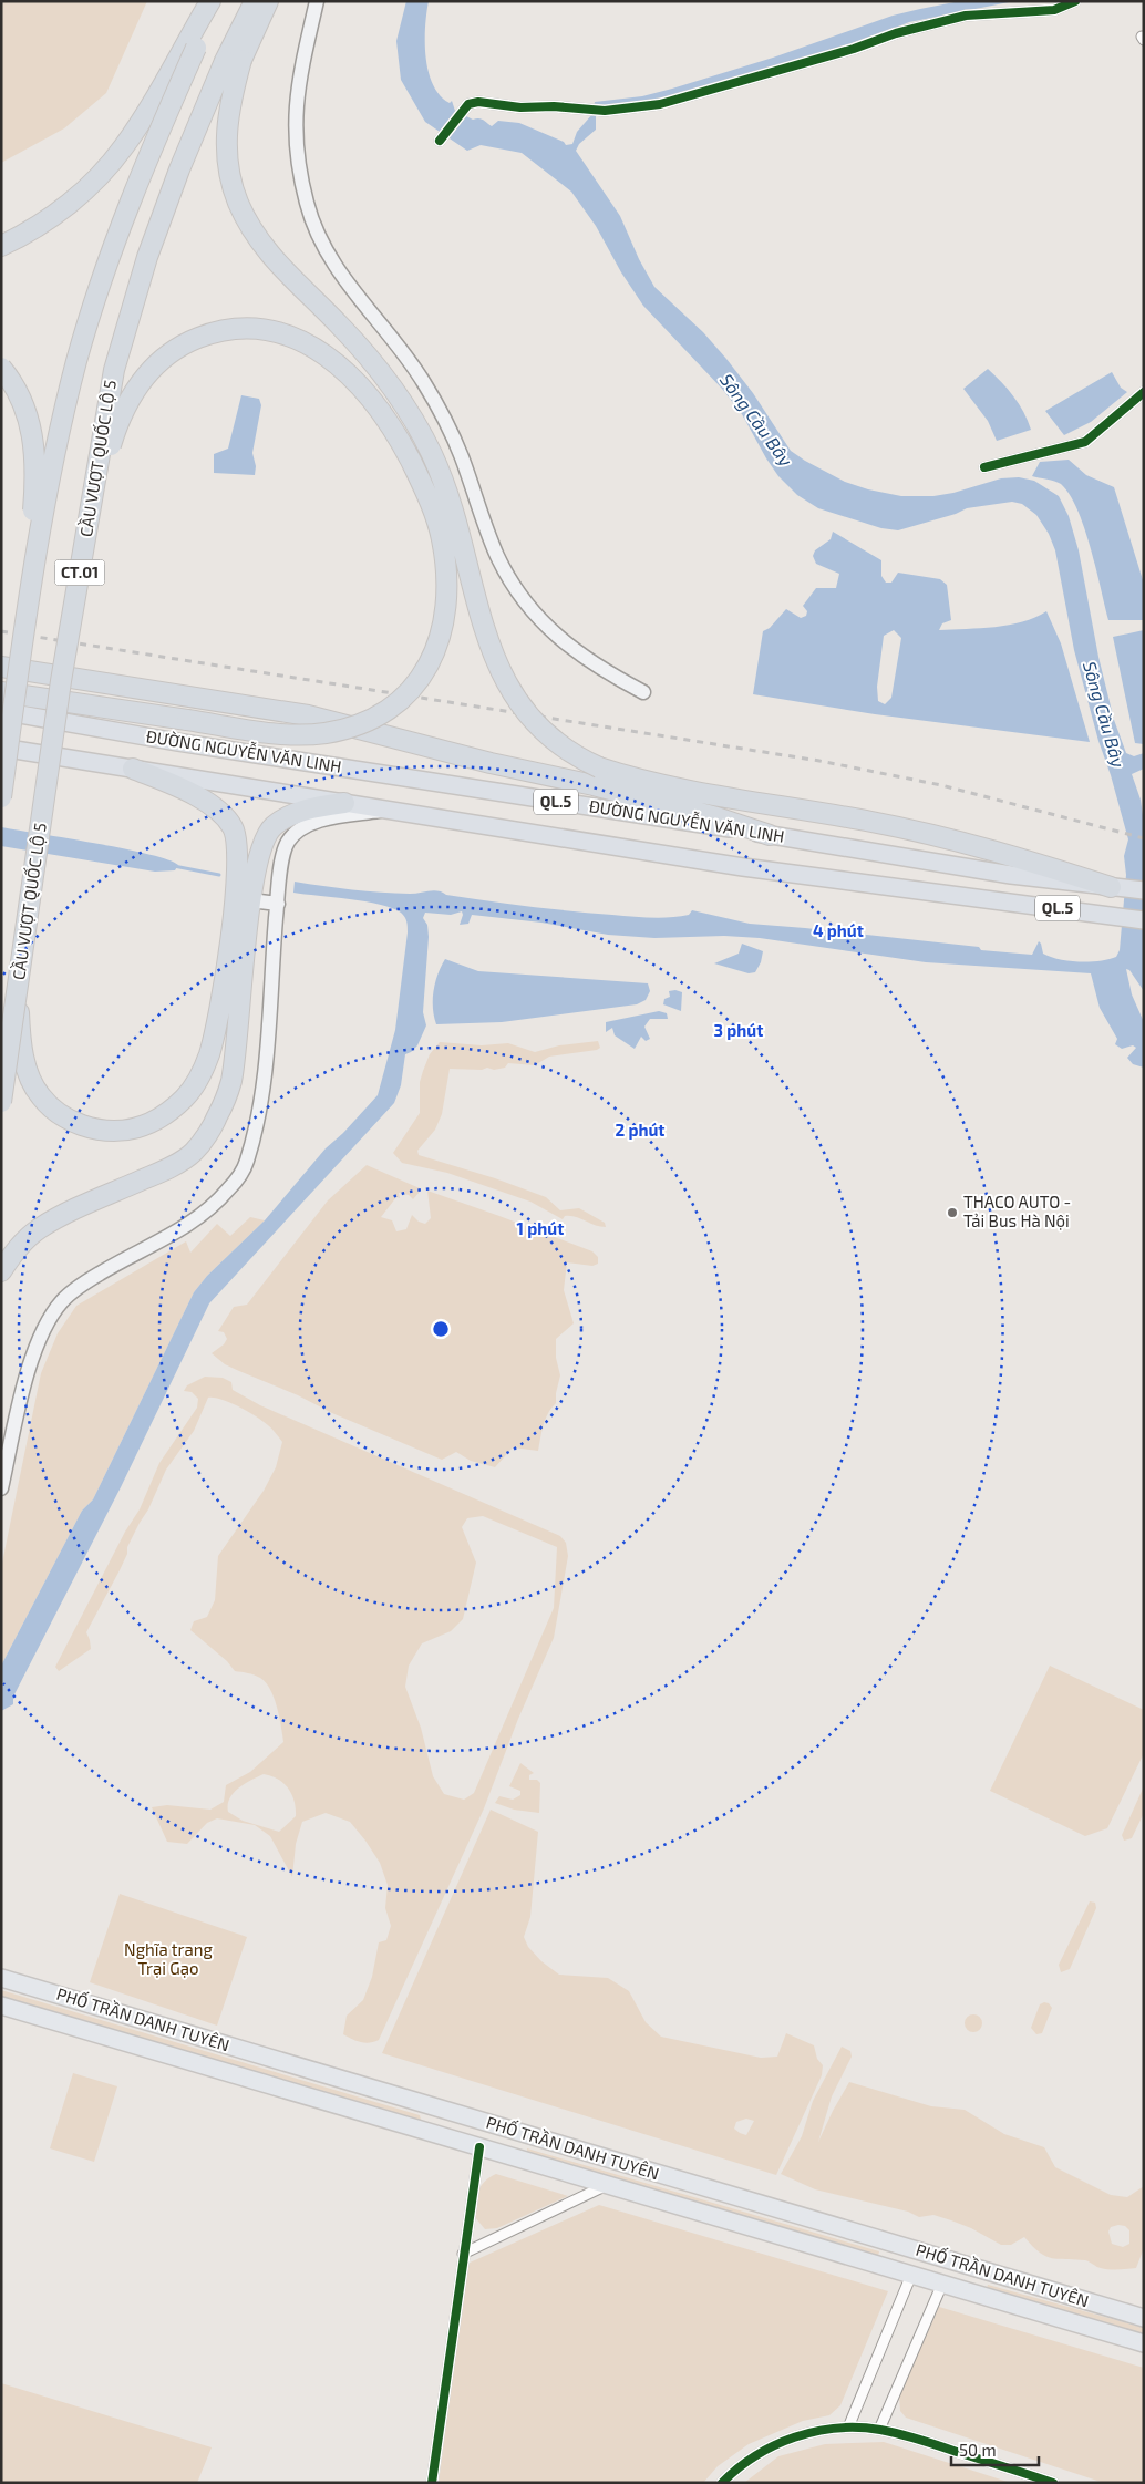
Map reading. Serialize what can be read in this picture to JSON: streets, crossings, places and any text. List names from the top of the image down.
{
  "streets": {
    "highway": [
      "CẦU VƯỢT QUỐC LỘ 5",
      "CT.01",
      "ĐƯỜNG NGUYỄN VĂN LINH",
      "QL.5"
    ],
    "main road": ["PHỐ TRẦN DANH TUYÊN"]
  },
  "crossings": [
    ["CẦU VƯỢT QUỐC LỘ 5", "CT.01"]
  ],
  "water": ["Sông Cầu Bây"],
  "parks": ["Nghĩa trang Trại Gạo"],
  "places": ["THACO AUTO - Tải Bus Hà Nội"],
  "scale_bar": "50 m",
  "rings": [
    "4 phút",
    "3 phút",
    "2 phút",
    "1 phút"
  ]
}
